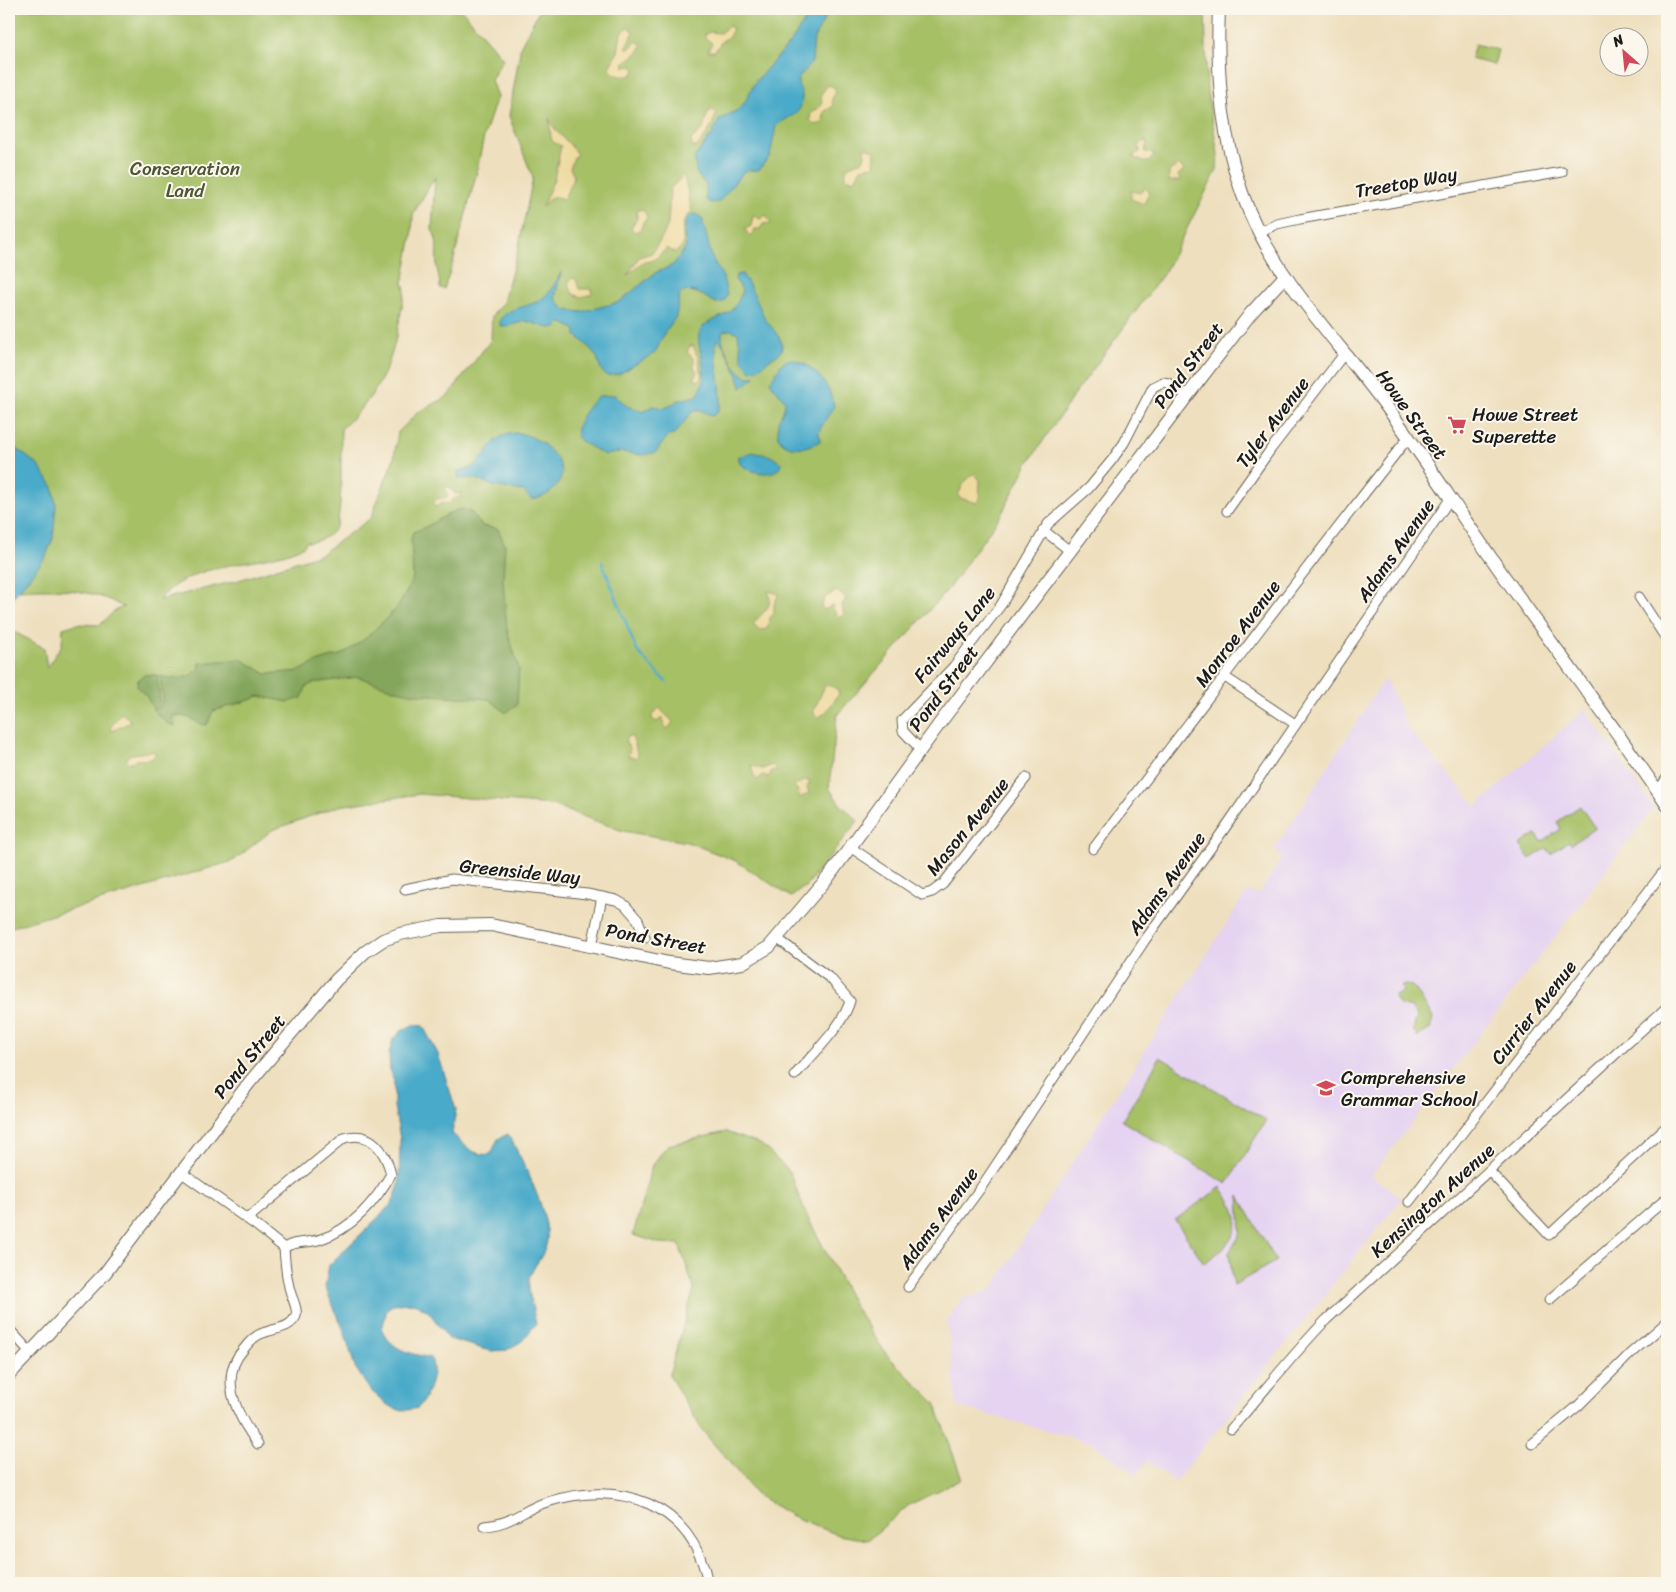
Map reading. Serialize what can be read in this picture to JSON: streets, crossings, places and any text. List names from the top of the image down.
{
  "streets": {
    "street": [
      "Treetop Way",
      "Pond Street",
      "Howe Street",
      "Tyler Avenue",
      "Adams Avenue",
      "Monroe Avenue",
      "Fairways Lane",
      "Mason Avenue",
      "Greenside Way",
      "Currier Avenue",
      "Kensington Avenue"
    ]
  },
  "crossings": [
    ["Treetop Way", "Howe Street"],
    ["Pond Street", "Howe Street"],
    ["Pond Street", "Fairways Lane"],
    ["Pond Street", "Mason Avenue"],
    ["Pond Street", "Greenside Way"],
    ["Howe Street", "Tyler Avenue"],
    ["Howe Street", "Adams Avenue"],
    ["Howe Street", "Monroe Avenue"]
  ],
  "parks": ["Conservation Land"],
  "places": {
    "supermarket": ["Howe Street Superette"],
    "school or university": ["Comprehensive Grammar School"]
  },
  "north": "top left"
}
